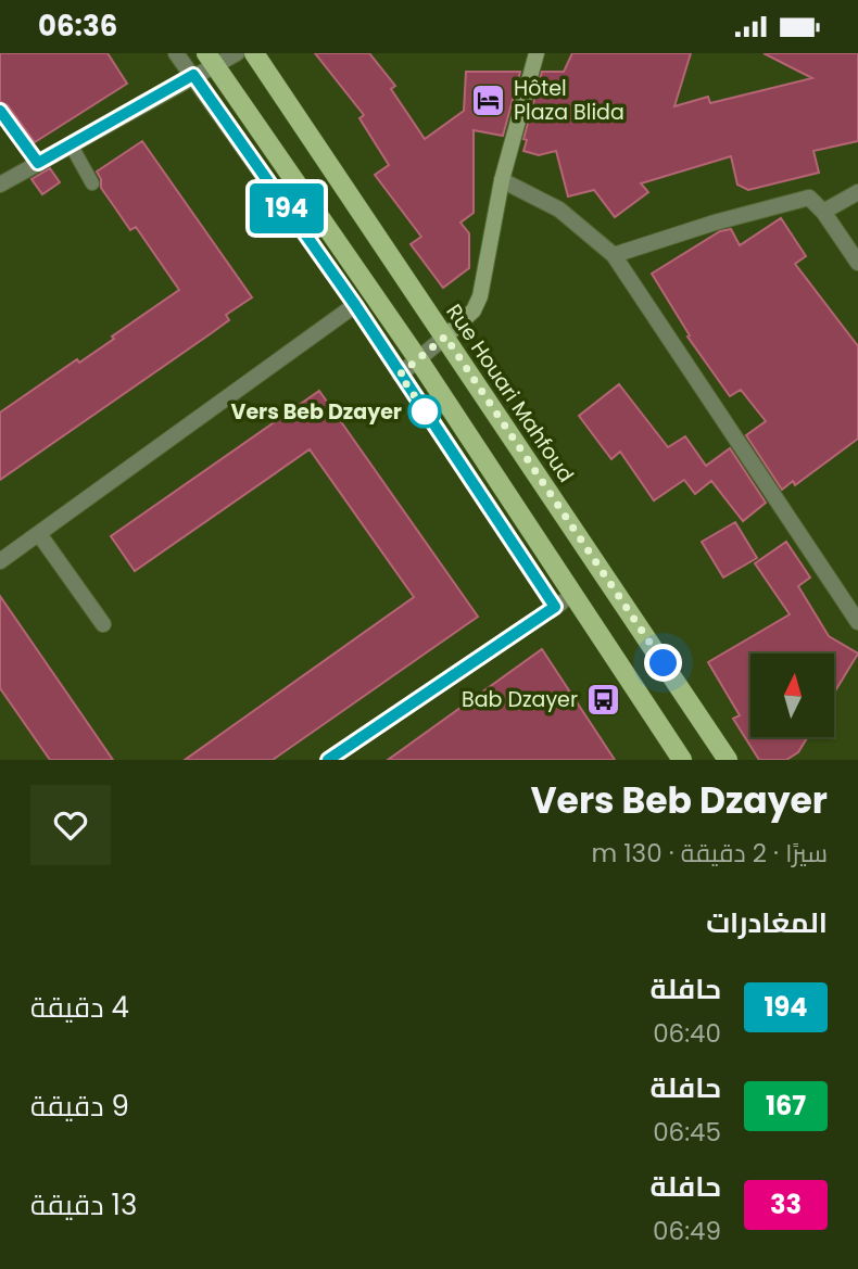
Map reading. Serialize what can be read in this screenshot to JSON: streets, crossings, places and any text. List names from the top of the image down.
{
  "streets": {
    "main road": ["Rue Houari Mahfoud"]
  },
  "places": {
    "hotel": ["Hôtel Plaza Blida"],
    "other": ["Vers Beb Dzayer"],
    "bus stop": ["Bab Dzayer"]
  },
  "lines": ["bus line 194"],
  "north": "top",
  "page": {
    "status": "06:36",
    "on_map": "194",
    "heading": [
      ["Vers Beb Dzayer", "سيرًا · 2 دقيقة · 130 m"],
      "المغادرات"
    ],
    "list": [
      {
        "mark": "194",
        "name": "حافلة",
        "note": "06:40",
        "value": "4 دقيقة"
      },
      {
        "mark": "167",
        "name": "حافلة",
        "note": "06:45",
        "value": "9 دقيقة"
      },
      {
        "mark": "33",
        "name": "حافلة",
        "note": "06:49",
        "value": "13 دقيقة"
      }
    ]
  }
}
